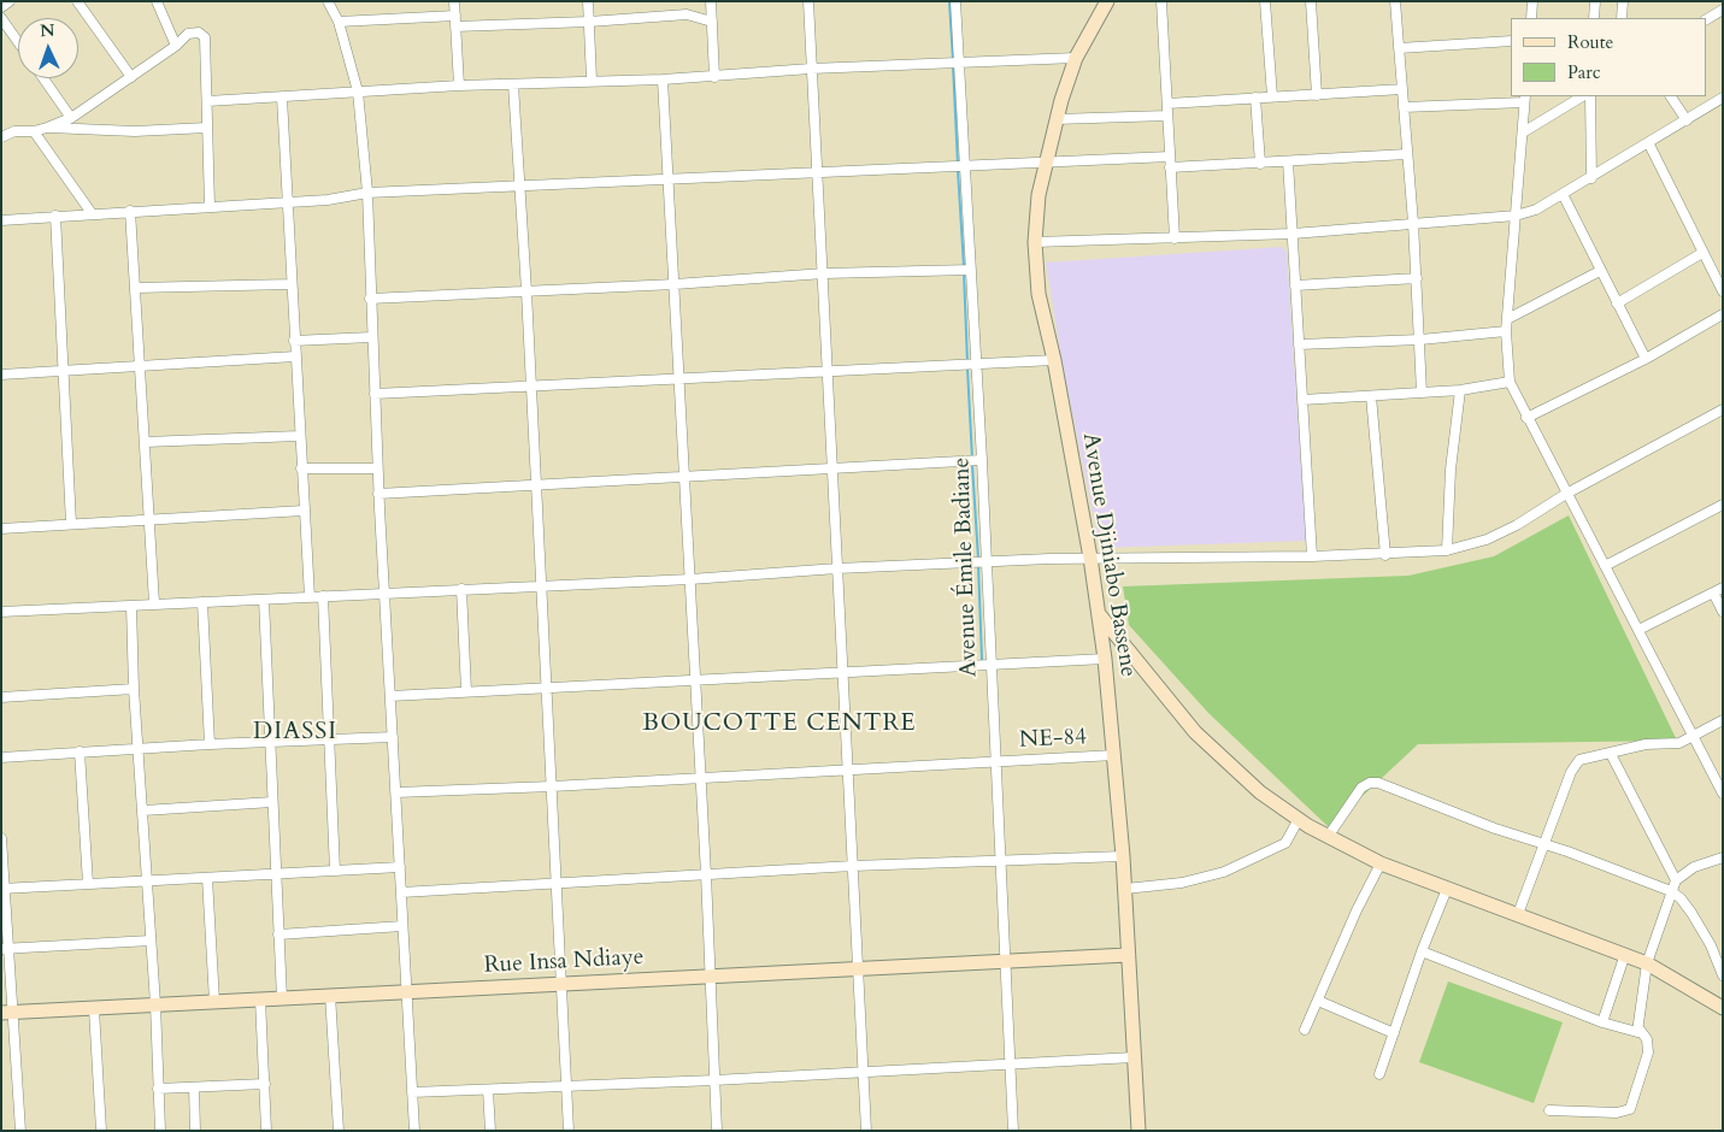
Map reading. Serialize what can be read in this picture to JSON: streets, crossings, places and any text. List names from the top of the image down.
{
  "streets": {
    "main road": ["Avenue Djiniabo Bassene", "Rue Insa Ndiaye"],
    "street": ["Avenue Émile Badiane", "NE-84"]
  },
  "crossings": [
    ["Avenue Djiniabo Bassene", "NE-84"],
    ["Avenue Djiniabo Bassene", "Rue Insa Ndiaye"],
    ["Avenue Émile Badiane", "NE-84"],
    ["Avenue Émile Badiane", "Rue Insa Ndiaye"]
  ],
  "districts": ["BOUCOTTE CENTRE", "DIASSI"],
  "legend": ["Route", "Parc"],
  "north": "top"
}
